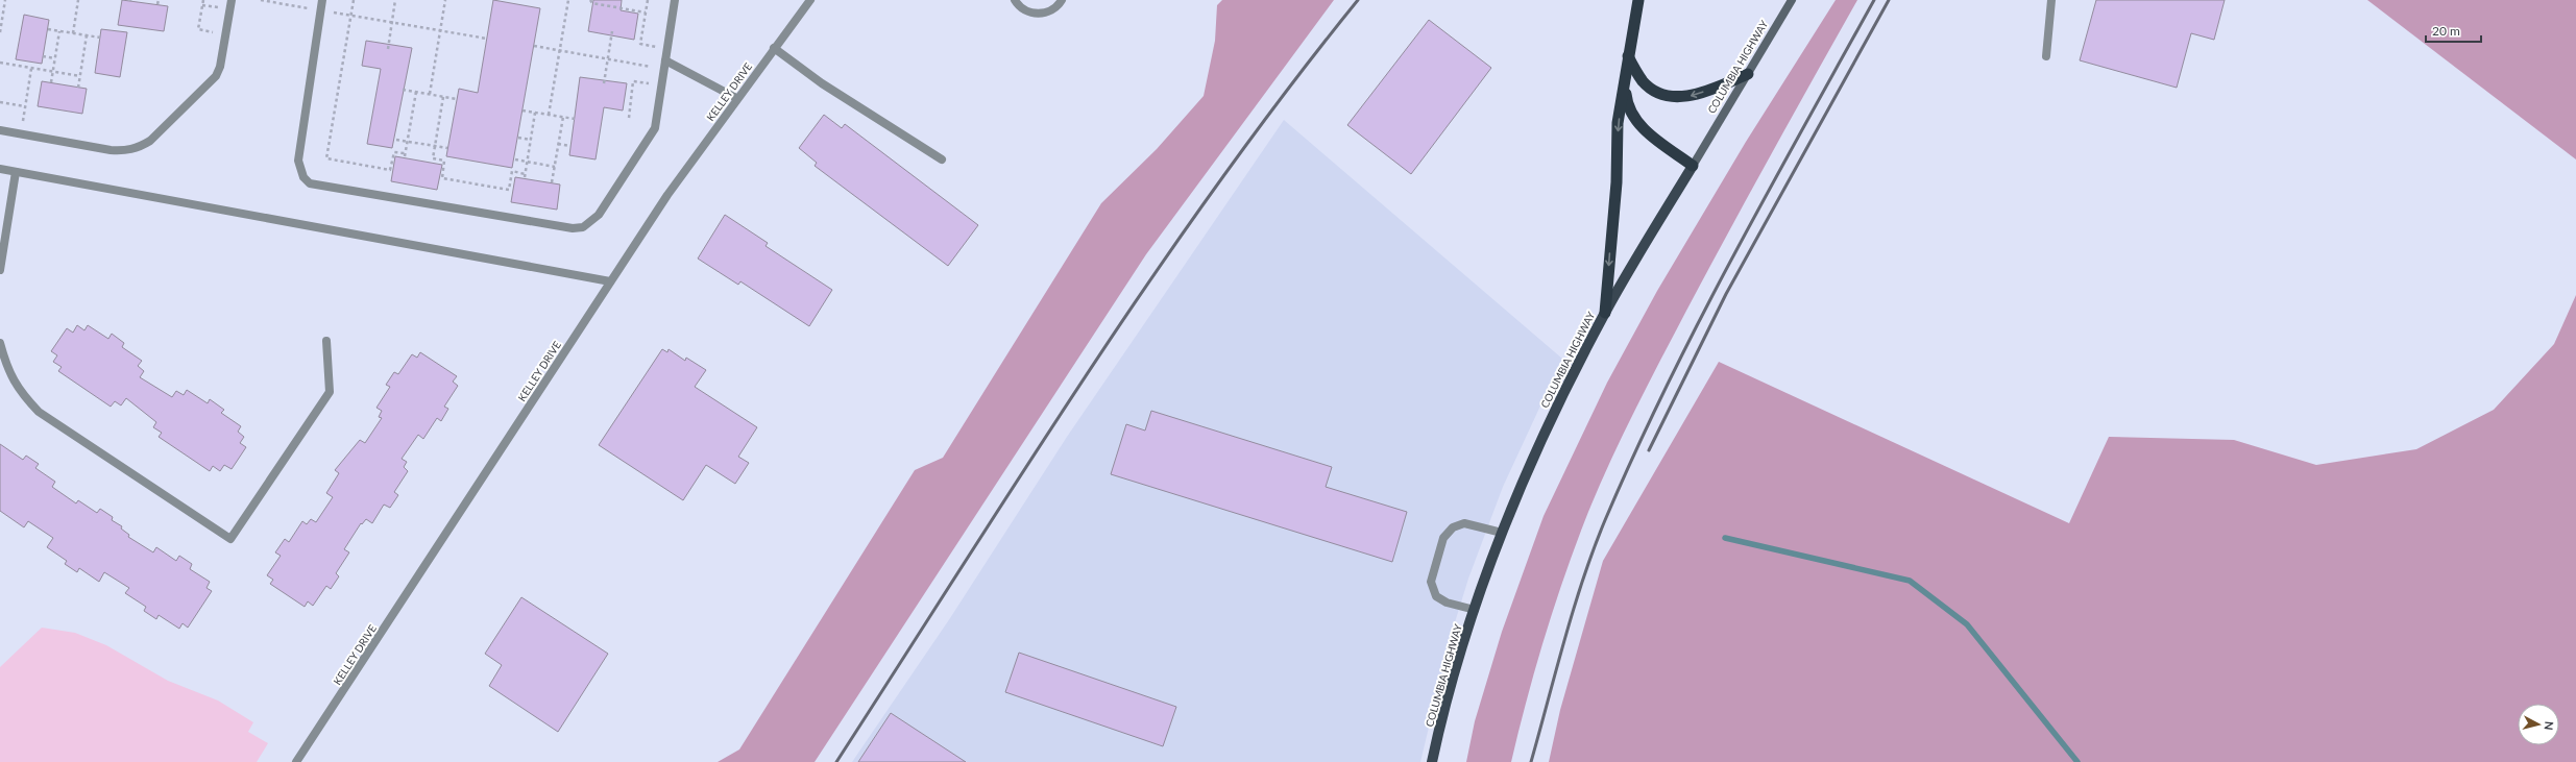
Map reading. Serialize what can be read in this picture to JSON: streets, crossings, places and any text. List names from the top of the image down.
{
  "streets": {
    "main road": ["COLUMBIA HIGHWAY"],
    "street": ["KELLEY DRIVE"]
  },
  "scale_bar": "20 m",
  "north": "right"
}
